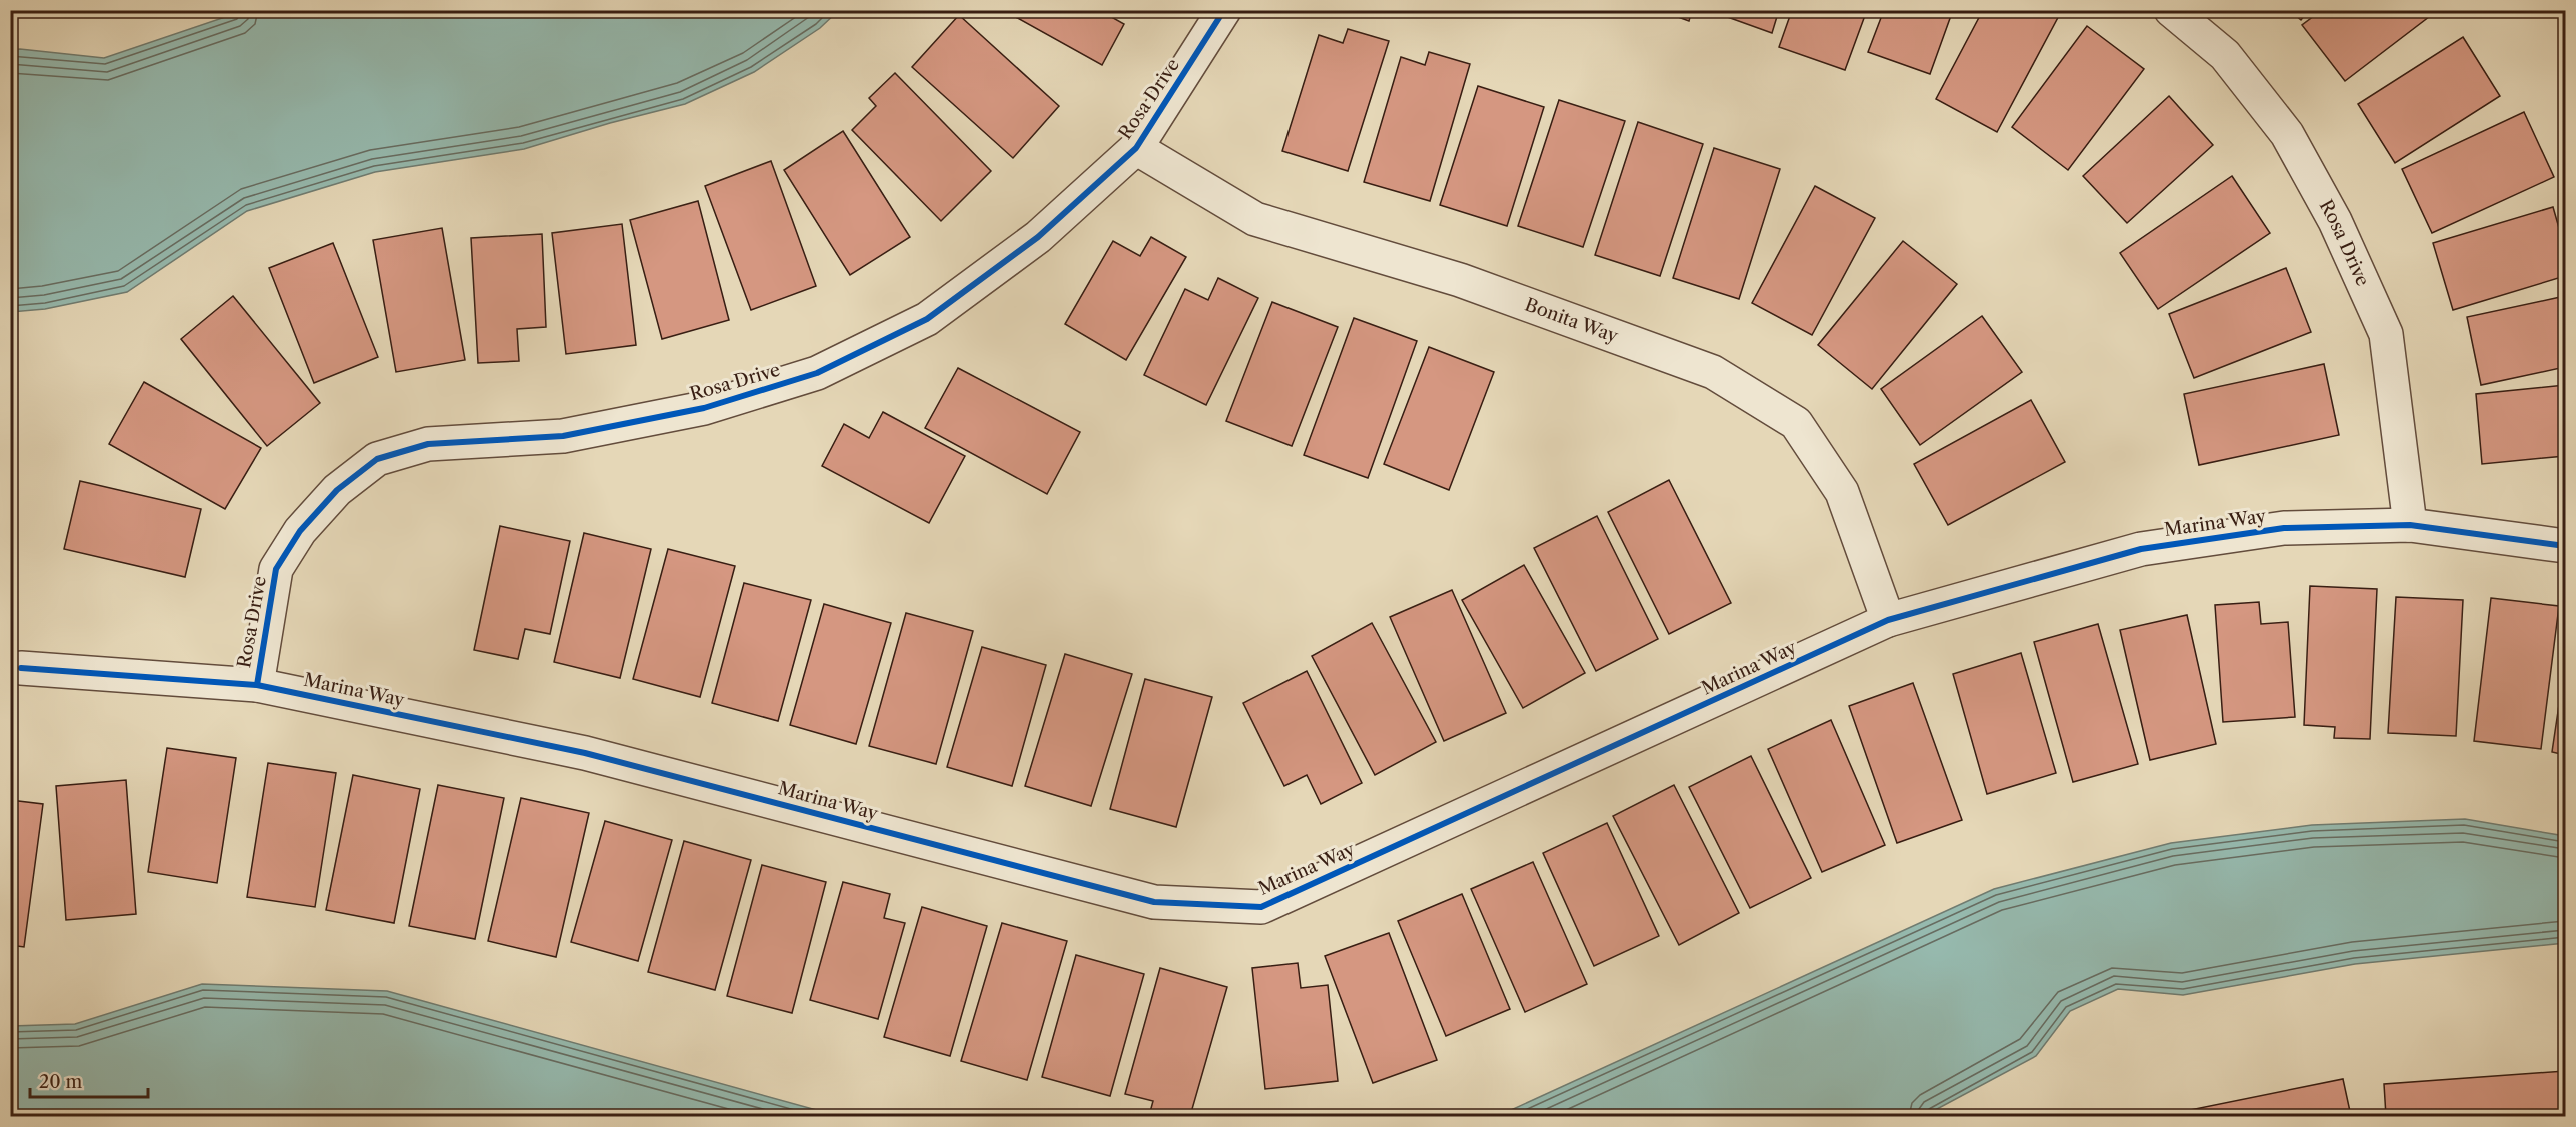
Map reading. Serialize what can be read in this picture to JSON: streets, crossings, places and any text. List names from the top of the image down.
{
  "streets": {
    "street": ["Rosa Drive", "Bonita Way", "Marina Way"]
  },
  "crossings": [
    ["Rosa Drive", "Bonita Way"],
    ["Rosa Drive", "Marina Way"],
    ["Bonita Way", "Marina Way"]
  ],
  "scale_bar": "20 m"
}
